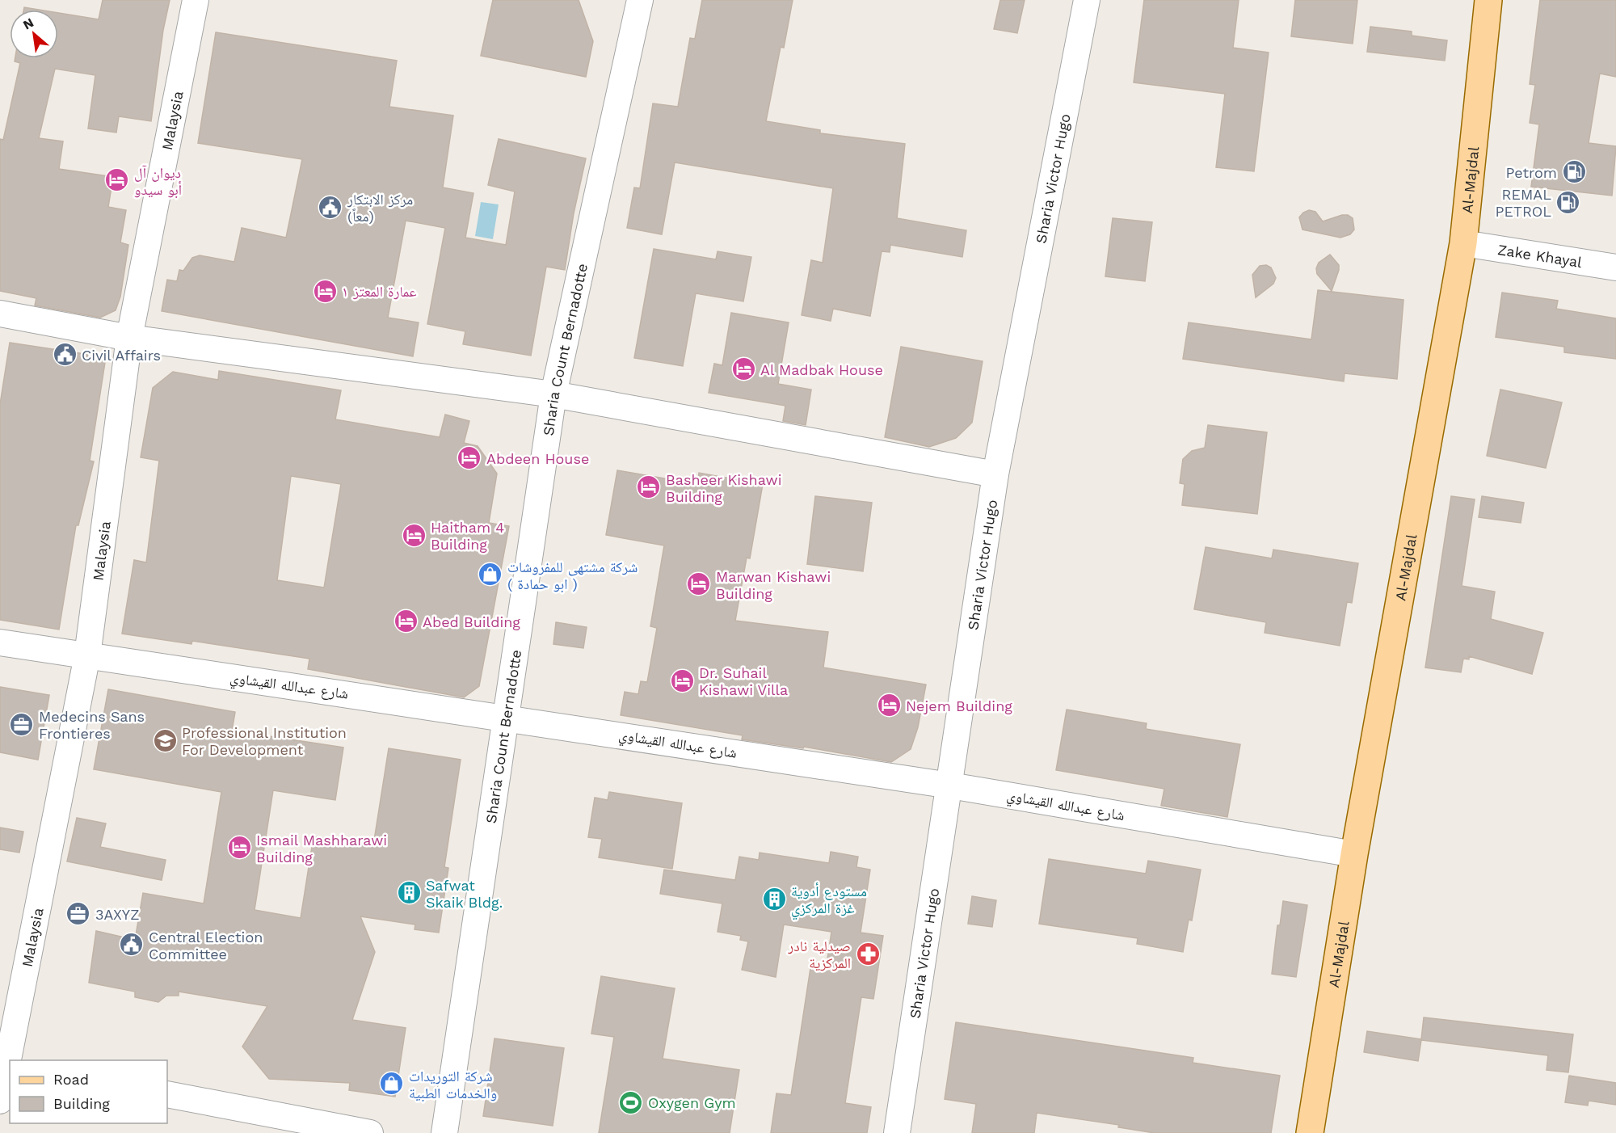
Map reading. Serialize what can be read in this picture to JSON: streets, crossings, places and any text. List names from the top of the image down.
{
  "streets": {
    "main road": ["Al-Majdal"],
    "street": [
      "Malaysia",
      "Sharia Victor Hugo",
      "Zake Khayal",
      "Sharia Count Bernadotte",
      "شارع عبدالله القيشاوي"
    ]
  },
  "crossings": [
    ["Malaysia", "شارع عبدالله القيشاوي"],
    ["Sharia Victor Hugo", "شارع عبدالله القيشاوي"],
    ["Al-Majdal", "Zake Khayal"],
    ["Al-Majdal", "شارع عبدالله القيشاوي"],
    ["Sharia Count Bernadotte", "شارع عبدالله القيشاوي"]
  ],
  "places": {
    "fuel station": ["Petrom", "REMAL PETROL"],
    "hotel": [
      "ديوان آل أبو سيدو",
      "عمارة المعتز ١",
      "Al Madbak House",
      "Abdeen House",
      "Basheer Kishawi Building",
      "Haitham 4 Building",
      "Marwan Kishawi Building",
      "Abed Building",
      "Dr. Suhail Kishawi Villa",
      "Nejem Building",
      "Ismail Mashharawi Building"
    ],
    "public building": ["مركز الابتكار (معاً)", "Civil Affairs", "Central Election Committee"],
    "shop": ["شركة مشتهى للمفروشات ( ابو حمادة )", "شركة التوريدات والخدمات الطبية"],
    "office": ["Medecins Sans Frontieres", "3AXYZ"],
    "school or university": ["Professional Institution For Development"],
    "building": ["Safwat Skaik Bldg.", "مستودع أدوية غزة المركزي"],
    "pharmacy": ["صيدلية نادر المركزية"],
    "sports": ["Oxygen Gym"]
  },
  "legend": ["Road", "Building"],
  "north": "top left"
}
